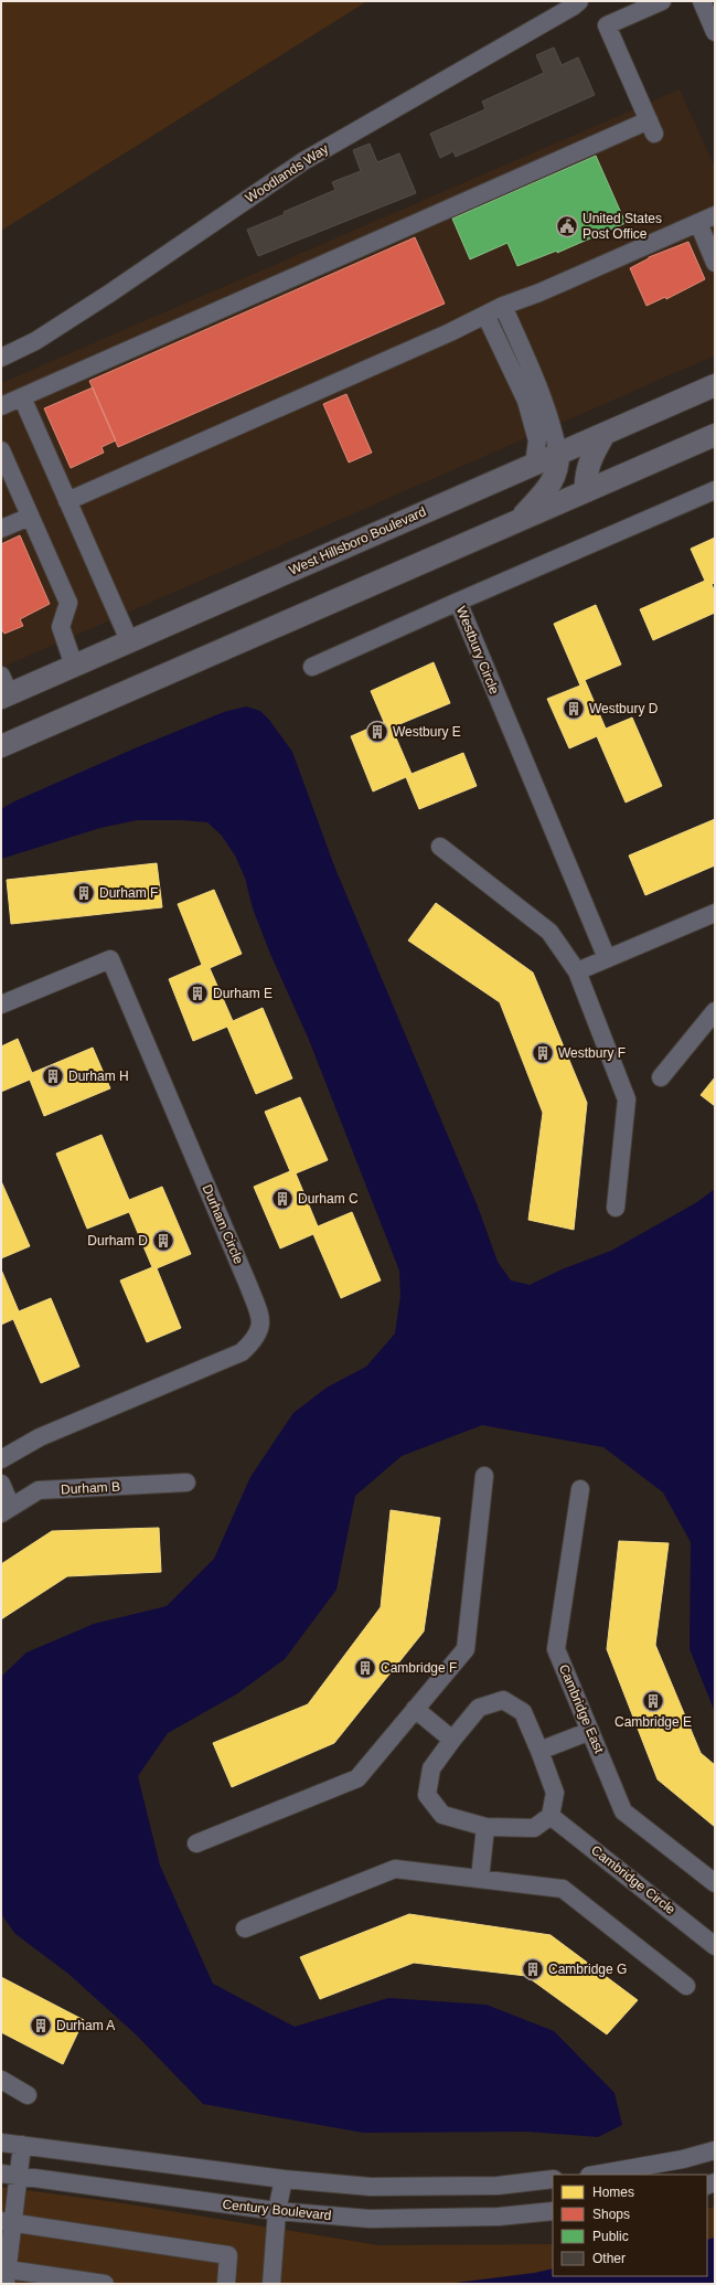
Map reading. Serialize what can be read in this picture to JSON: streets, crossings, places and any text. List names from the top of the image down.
{
  "streets": {
    "main road": ["West Hillsboro Boulevard"],
    "street": [
      "Woodlands Way",
      "Westbury Circle",
      "Durham Circle",
      "Durham B",
      "Cambridge East",
      "Cambridge Circle",
      "Century Boulevard"
    ]
  },
  "places": {
    "public building": ["United States Post Office"],
    "building": [
      "Westbury D",
      "Westbury E",
      "Durham F",
      "Durham E",
      "Westbury F",
      "Durham H",
      "Durham C",
      "Durham D",
      "Cambridge F",
      "Cambridge E",
      "Cambridge G",
      "Durham A"
    ]
  },
  "legend": [
    "Homes",
    "Shops",
    "Public",
    "Other"
  ]
}
